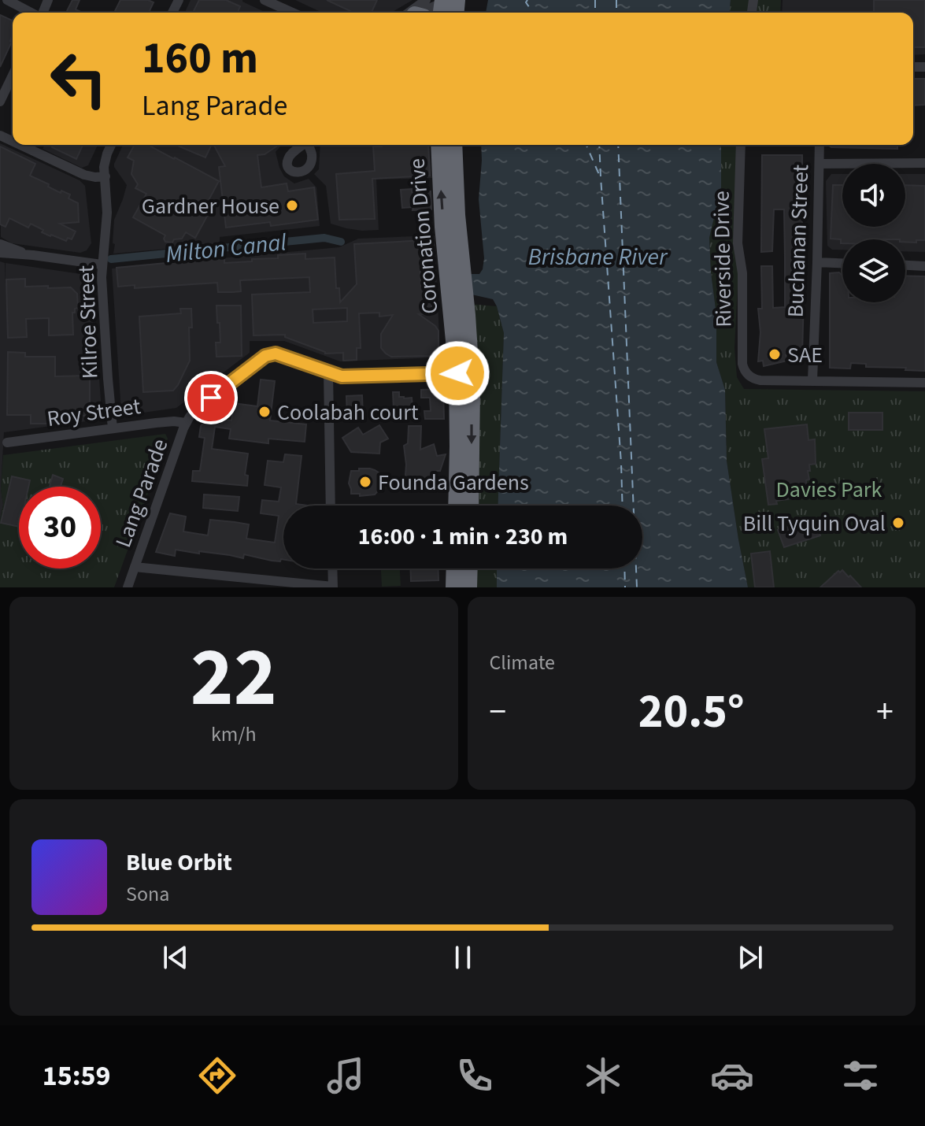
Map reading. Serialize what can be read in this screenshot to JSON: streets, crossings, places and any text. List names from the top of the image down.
{
  "streets": {
    "highway": ["Coronation Drive"],
    "street": [
      "Buchanan Street",
      "Riverside Drive",
      "Kilroe Street",
      "Roy Street",
      "Lang Parade"
    ]
  },
  "crossings": [
    ["Coronation Drive", "Lang Parade"],
    ["Buchanan Street", "Riverside Drive"],
    ["Kilroe Street", "Roy Street"],
    ["Roy Street", "Lang Parade"]
  ],
  "water": ["Milton Canal", "Brisbane River"],
  "parks": ["Davies Park"],
  "places": [
    "Gardner House",
    "SAE",
    "Coolabah court",
    "Founda Gardens",
    "Bill Tyquin Oval"
  ],
  "page": {
    "turn": ["160 m", "Lang Parade"],
    "limit": "30",
    "trip": "16:00 · 1 min · 230 m",
    "tile": [
      ["22", "km/h"],
      "Climate"
    ],
    "heat": ["−", "20.5°", "+"],
    "song": ["Blue Orbit", "Sona"],
    "tabs": "15:59"
  }
}
